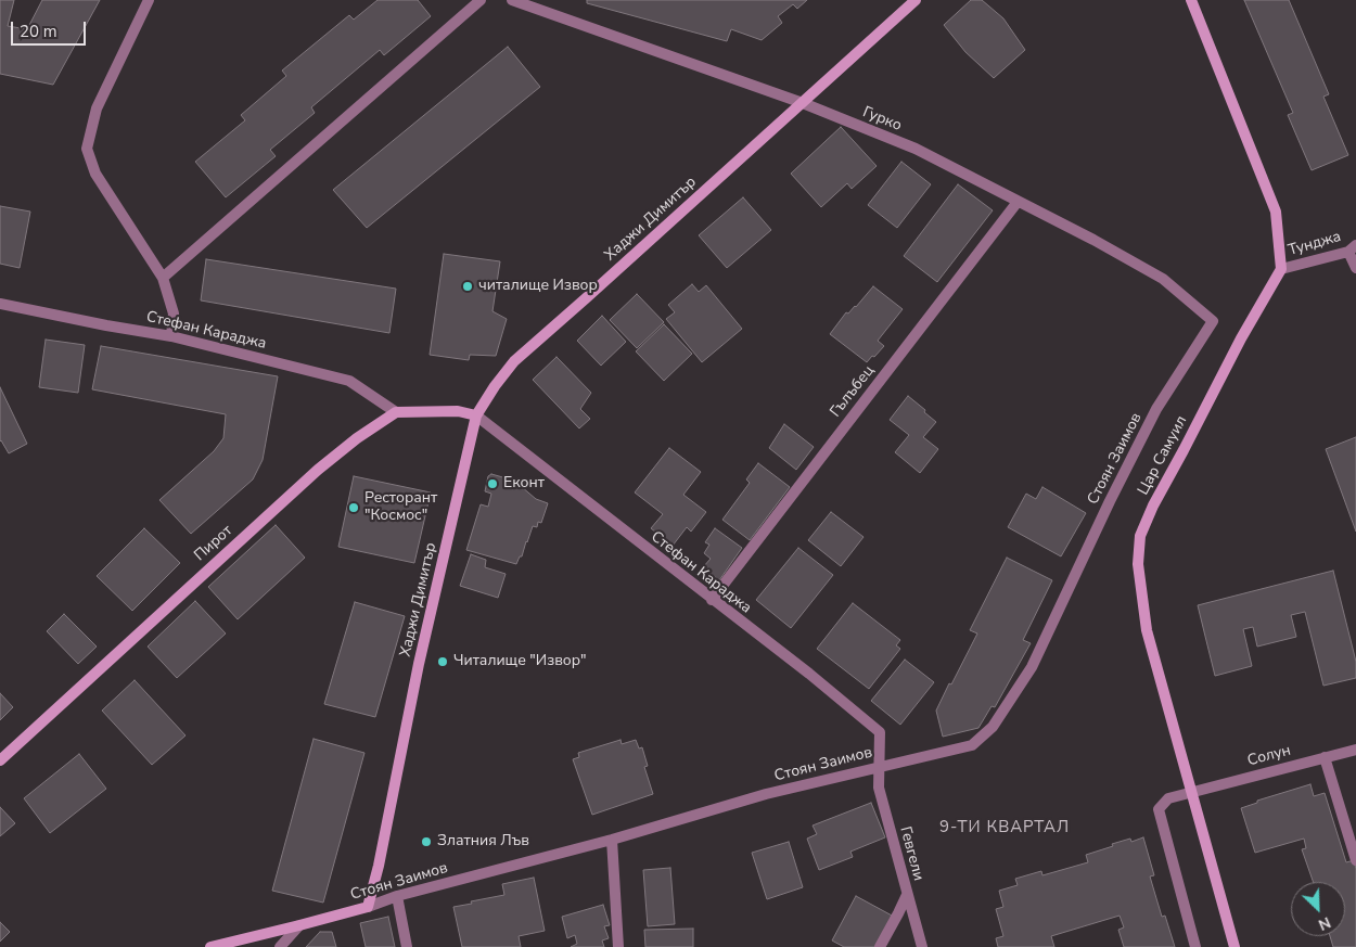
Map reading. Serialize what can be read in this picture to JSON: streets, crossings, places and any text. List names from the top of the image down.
{
  "streets": {
    "street": [
      "Гурко",
      "Хаджи Димитър",
      "Тунджа",
      "Стефан Караджа",
      "Гълъбец",
      "Цар Самуил",
      "Стоян Заимов",
      "Пирот",
      "Солун",
      "Гевгели"
    ]
  },
  "crossings": [
    ["Гурко", "Хаджи Димитър"],
    ["Гурко", "Гълъбец"],
    ["Гурко", "Стоян Заимов"],
    ["Хаджи Димитър", "Стефан Караджа"],
    ["Хаджи Димитър", "Стоян Заимов"],
    ["Тунджа", "Цар Самуил"],
    ["Стефан Караджа", "Гълъбец"],
    ["Стефан Караджа", "Стоян Заимов"],
    ["Стефан Караджа", "Пирот"],
    ["Стефан Караджа", "Гевгели"],
    ["Цар Самуил", "Солун"],
    ["Стоян Заимов", "Гевгели"]
  ],
  "districts": ["9-ТИ КВАРТАЛ"],
  "places": [
    "читалище Извор",
    "Еконт",
    "Ресторант \"Космос\"",
    "Читалище \"Извор\"",
    "Златния Лъв"
  ],
  "scale_bar": "20 m",
  "north": "bottom right"
}
